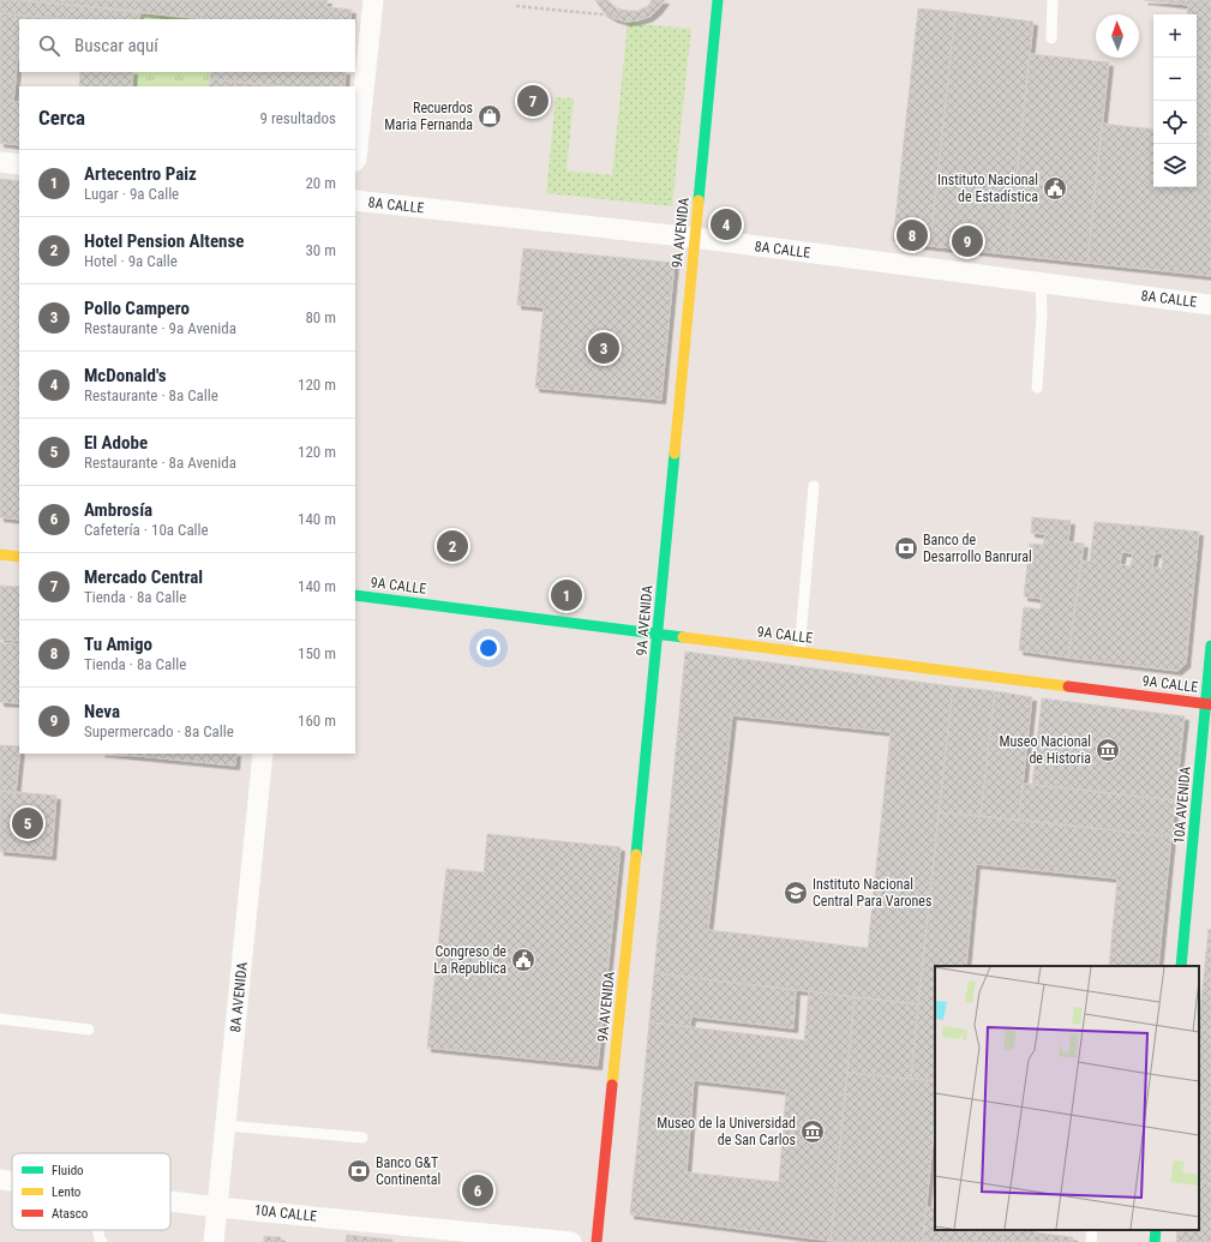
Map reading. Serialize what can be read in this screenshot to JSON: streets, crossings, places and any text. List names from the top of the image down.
{
  "streets": {
    "street": [
      "8A CALLE",
      "9A AVENIDA",
      "9A CALLE",
      "10A AVENIDA",
      "8A AVENIDA",
      "10A CALLE"
    ]
  },
  "crossings": [
    ["8A CALLE", "9A AVENIDA"],
    ["9A AVENIDA", "9A CALLE"],
    ["9A CALLE", "10A AVENIDA"],
    ["8A AVENIDA", "10A CALLE"]
  ],
  "places": {
    "shop": ["Recuerdos Maria Fernanda"],
    "public building": ["Instituto Nacional de Estadística", "Congreso de La Republica"],
    "bank": ["Banco de Desarrollo Banrural", "Banco G&T Continental"],
    "museum": ["Museo Nacional de Historia", "Museo de la Universidad de San Carlos"],
    "school or university": ["Instituto Nacional Central Para Varones"]
  },
  "legend": ["Fluido", "Lento", "Atasco"],
  "north": "top",
  "page": {
    "map_buttons": ["+", "−"],
    "search": "Buscar aquí",
    "pins": [
      "7",
      "4",
      "8",
      "9",
      "3",
      "2",
      "1",
      "5",
      "6"
    ],
    "heading": ["Cerca", "9 resultados"],
    "list": [
      {
        "mark": "1",
        "name": "Artecentro Paiz",
        "note": "Lugar · 9a Calle",
        "value": "20 m"
      },
      {
        "mark": "2",
        "name": "Hotel Pension Altense",
        "note": "Hotel · 9a Calle",
        "value": "30 m"
      },
      {
        "mark": "3",
        "name": "Pollo Campero",
        "note": "Restaurante · 9a Avenida",
        "value": "80 m"
      },
      {
        "mark": "4",
        "name": "McDonald's",
        "note": "Restaurante · 8a Calle",
        "value": "120 m"
      },
      {
        "mark": "5",
        "name": "El Adobe",
        "note": "Restaurante · 8a Avenida",
        "value": "120 m"
      },
      {
        "mark": "6",
        "name": "Ambrosía",
        "note": "Cafetería · 10a Calle",
        "value": "140 m"
      },
      {
        "mark": "7",
        "name": "Mercado Central",
        "note": "Tienda · 8a Calle",
        "value": "140 m"
      },
      {
        "mark": "8",
        "name": "Tu Amigo",
        "note": "Tienda · 8a Calle",
        "value": "150 m"
      },
      {
        "mark": "9",
        "name": "Neva",
        "note": "Supermercado · 8a Calle",
        "value": "160 m"
      }
    ]
  }
}
